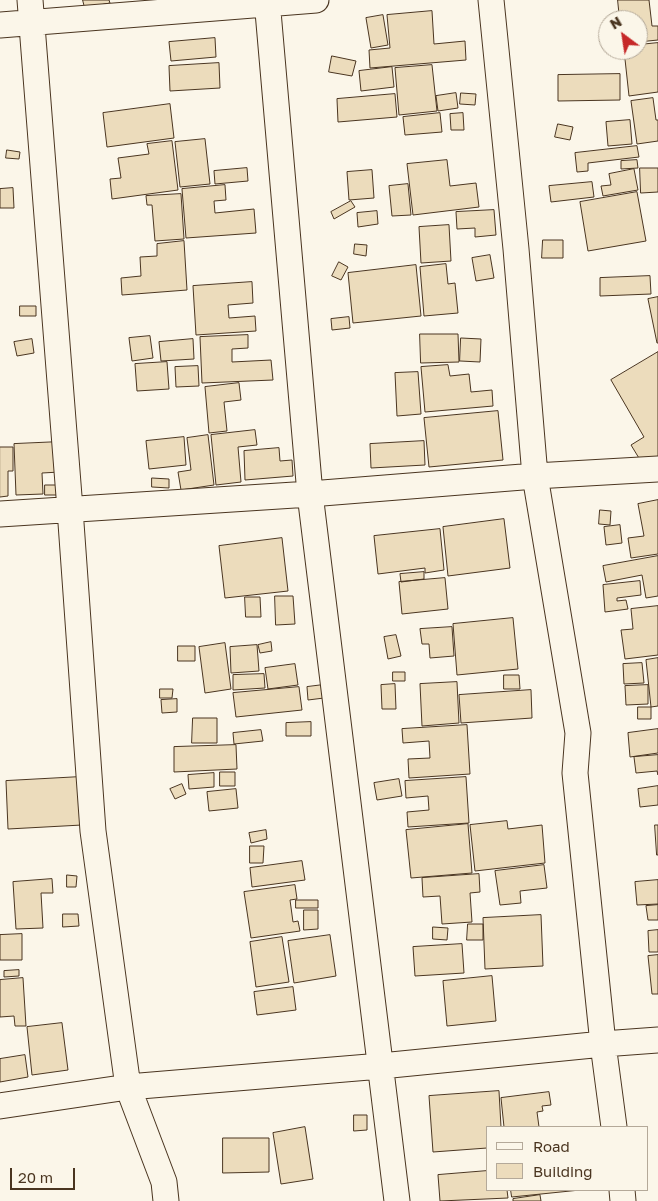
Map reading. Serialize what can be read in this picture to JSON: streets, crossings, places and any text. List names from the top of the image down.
{
  "legend": ["Road", "Building"],
  "scale_bar": "20 m",
  "north": "top left"
}
